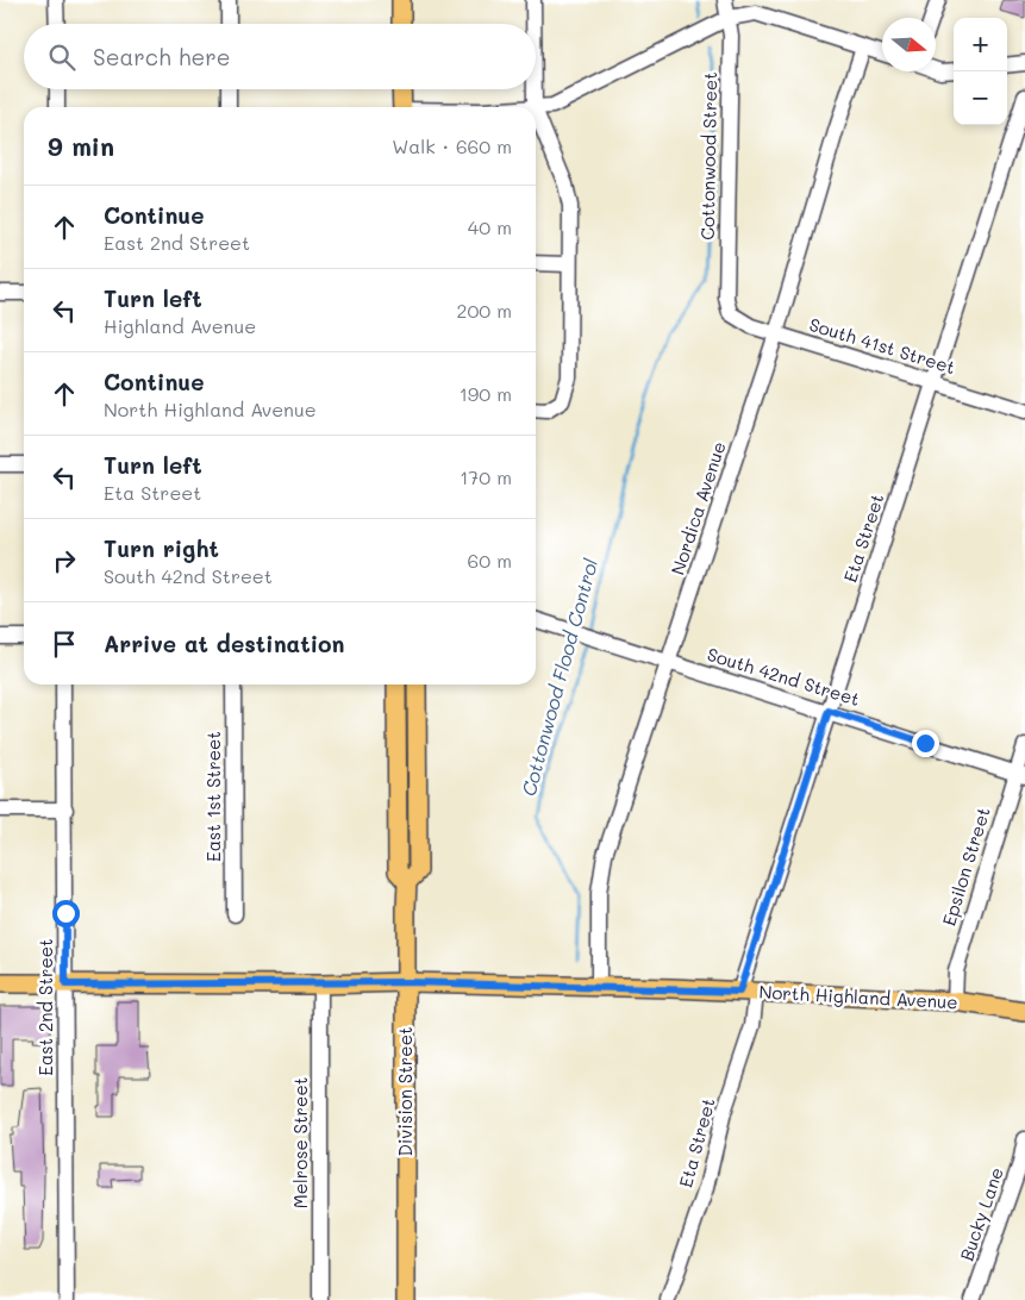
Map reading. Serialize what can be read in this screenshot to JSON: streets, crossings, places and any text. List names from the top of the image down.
{
  "streets": {
    "main road": ["North Highland Avenue", "Division Street"],
    "street": [
      "Cottonwood Street",
      "South 41st Street",
      "Nordica Avenue",
      "Eta Street",
      "South 42nd Street",
      "East 1st Street",
      "Epsilon Street",
      "East 2nd Street",
      "Melrose Street",
      "Bucky Lane"
    ]
  },
  "crossings": [
    ["Cottonwood Street", "South 41st Street"],
    ["South 41st Street", "Nordica Avenue"],
    ["South 41st Street", "Eta Street"],
    ["Nordica Avenue", "South 42nd Street"],
    ["Nordica Avenue", "North Highland Avenue"],
    ["Eta Street", "South 42nd Street"],
    ["Eta Street", "North Highland Avenue"],
    ["South 42nd Street", "Epsilon Street"],
    ["Epsilon Street", "North Highland Avenue"],
    ["North Highland Avenue", "East 2nd Street"],
    ["North Highland Avenue", "Division Street"],
    ["North Highland Avenue", "Melrose Street"]
  ],
  "water": ["Cottonwood Flood Control"],
  "north": "right",
  "page": {
    "map_buttons": ["+", "−"],
    "search": "Search here",
    "heading": ["9 min", "Walk · 660 m"],
    "list": [
      ["Continue", "East 2nd Street", "40 m"],
      ["Turn left", "Highland Avenue", "200 m"],
      ["Continue", "North Highland Avenue", "190 m"],
      ["Turn left", "Eta Street", "170 m"],
      ["Turn right", "South 42nd Street", "60 m"],
      "Arrive at destination"
    ]
  }
}
